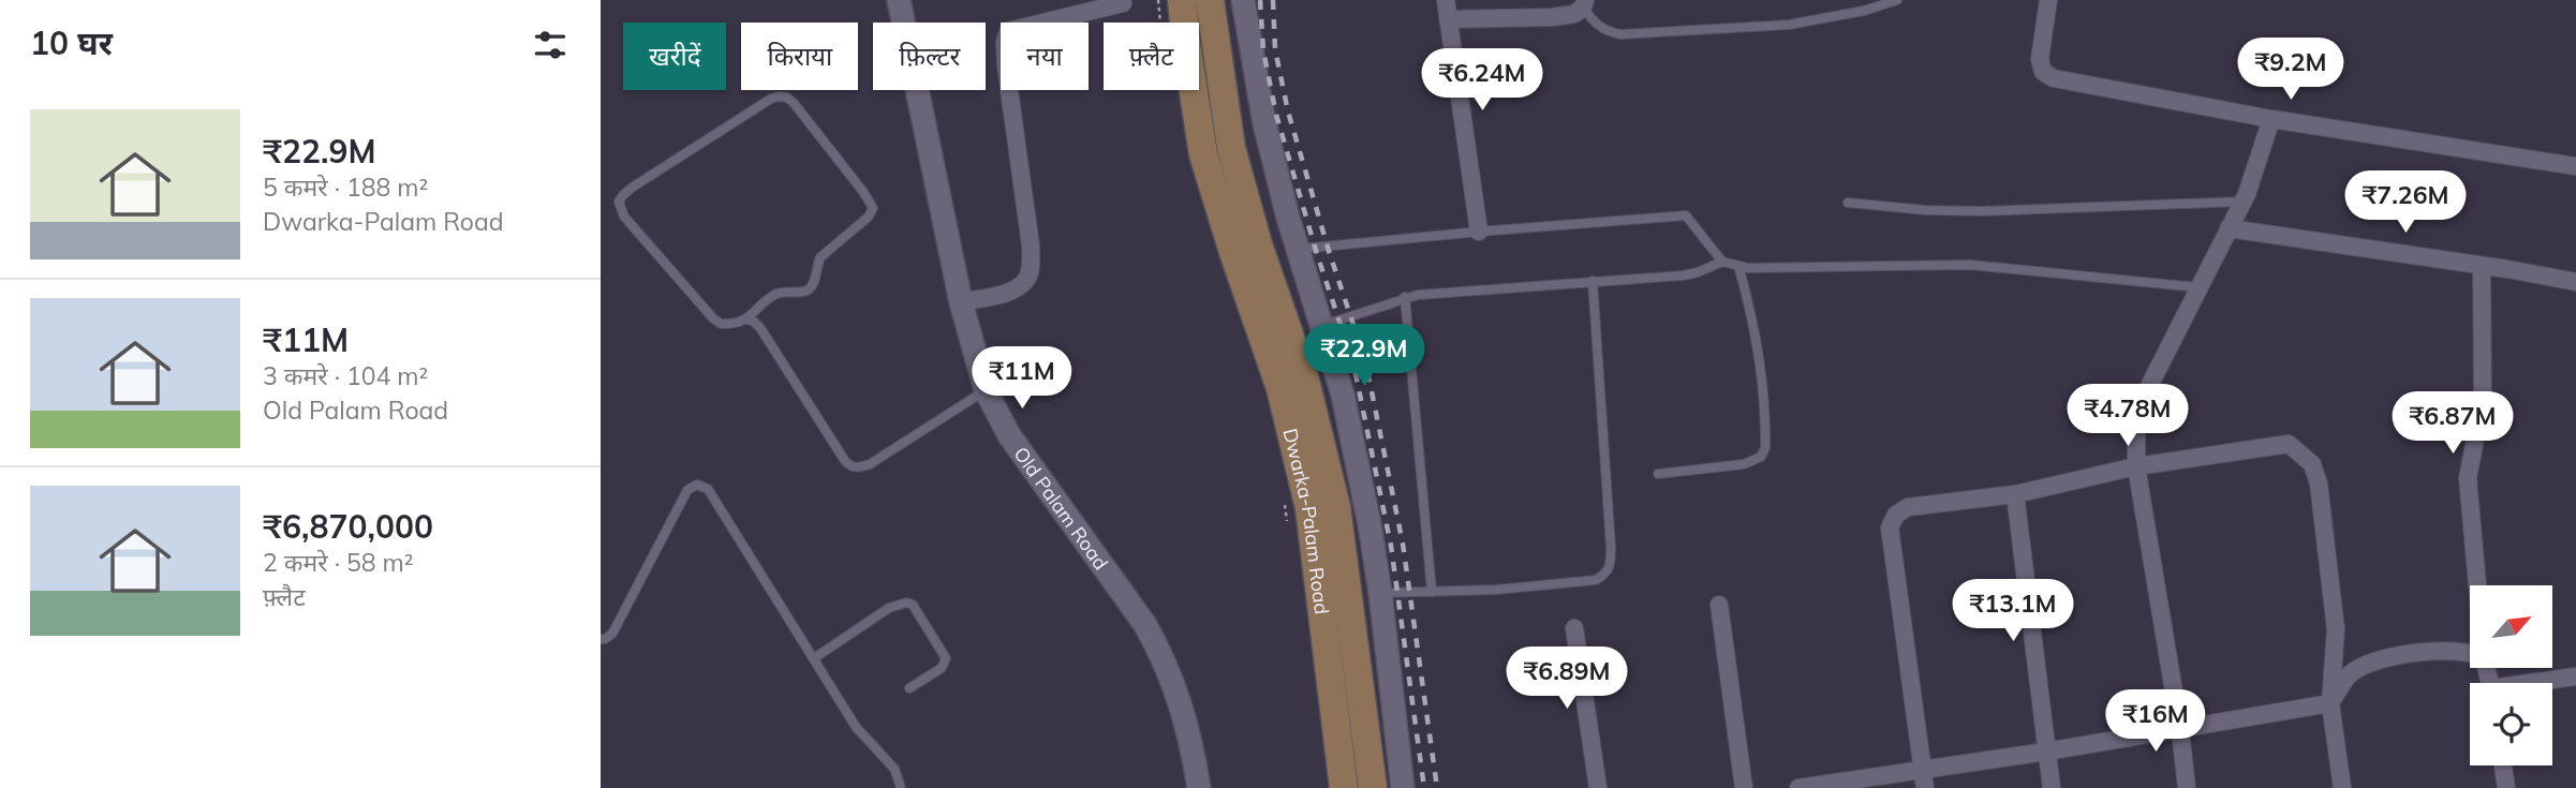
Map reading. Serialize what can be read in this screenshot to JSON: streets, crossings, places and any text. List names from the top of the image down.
{
  "streets": {
    "main road": ["Dwarka-Palam Road"],
    "street": ["Old Palam Road"]
  },
  "north": "top right",
  "page": {
    "heading": "10 घर",
    "chip": [
      "खरीदें",
      "किराया",
      "फ़िल्टर",
      "नया",
      "फ़्लैट"
    ],
    "price": [
      "₹9.2M",
      "₹6.24M",
      "₹7.26M",
      "₹22.9M",
      "₹11M",
      "₹4.78M",
      "₹6.87M",
      "₹13.1M",
      "₹6.89M",
      "₹16M"
    ],
    "list": [
      {
        "name": "₹22.9M",
        "note": "5 कमरे · 188 m² · Dwarka-Palam Road"
      },
      {
        "name": "₹11M",
        "note": "3 कमरे · 104 m² · Old Palam Road"
      },
      {
        "name": "₹6,870,000",
        "note": "2 कमरे · 58 m² · फ़्लैट"
      }
    ]
  }
}
